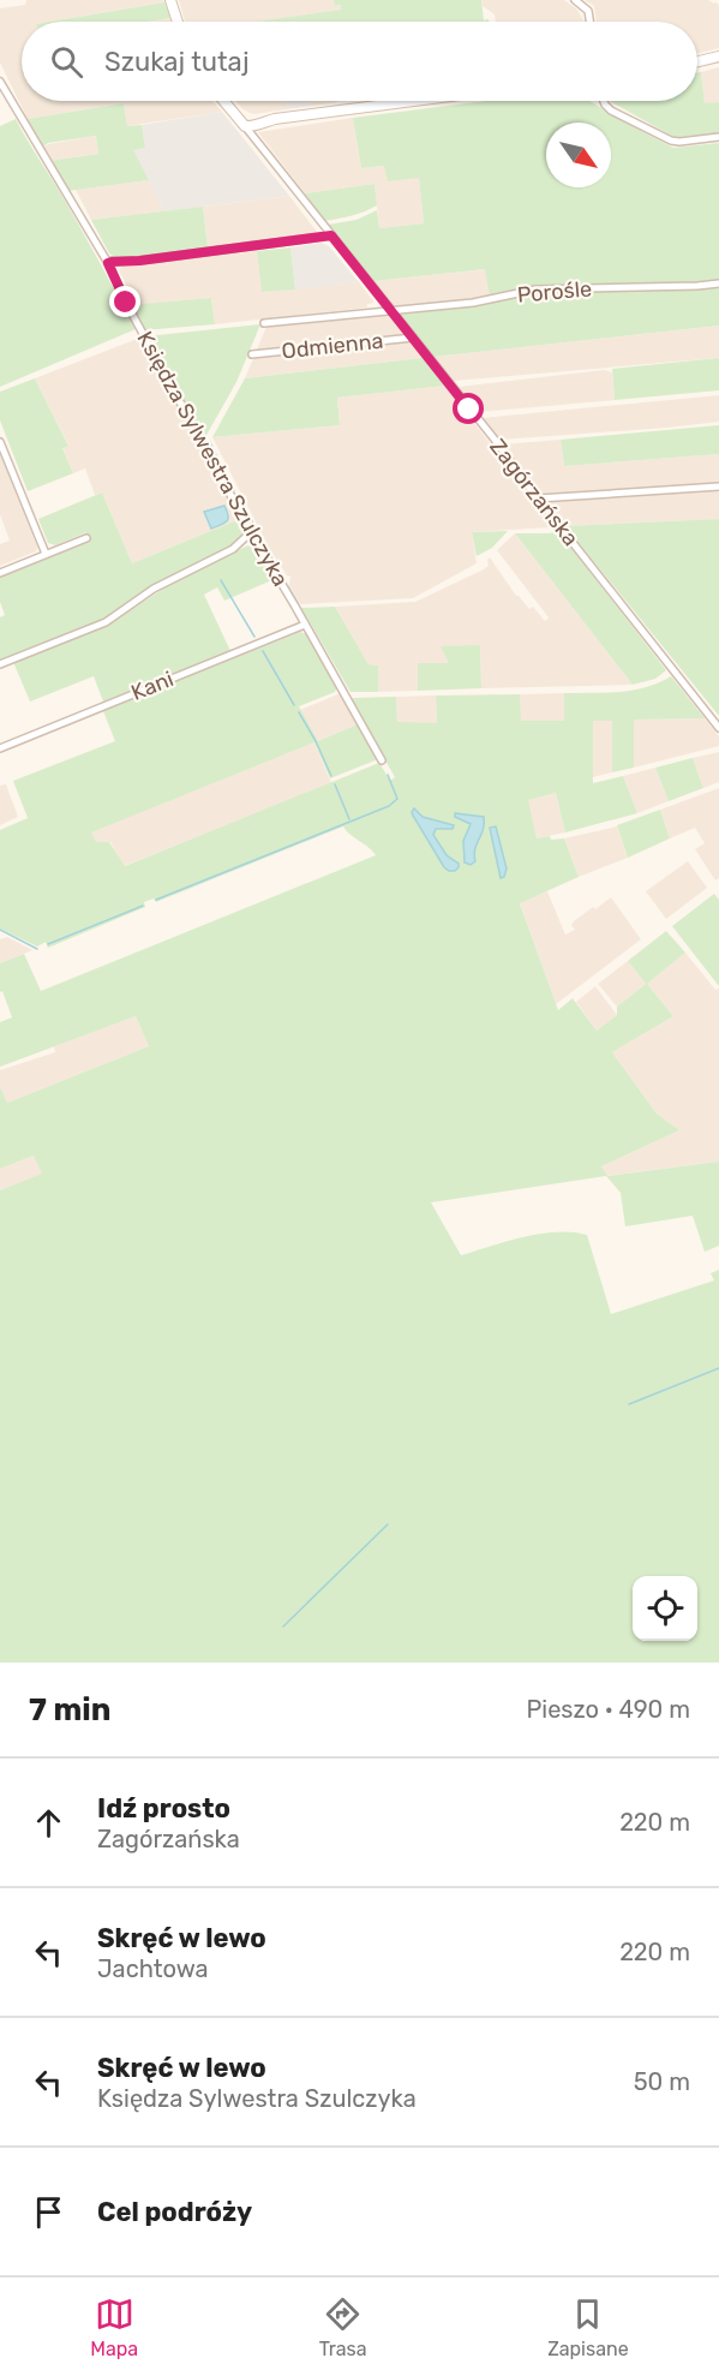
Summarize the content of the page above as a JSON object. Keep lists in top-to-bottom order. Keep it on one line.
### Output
{"streets":{"street":["Porośle","Odmienna","Księdza Sylwestra Szulczyka","Zagórzańska","Kani"]},"crossings":[["Porośle","Zagórzańska"],["Odmienna","Zagórzańska"],["Księdza Sylwestra Szulczyka","Kani"]],"north":"bottom right","page":{"search":"Szukaj tutaj","heading":["7 min","Pieszo · 490 m"],"list":[["Idź prosto","Zagórzańska","220 m"],["Skręć w lewo","Jachtowa","220 m"],["Skręć w lewo","Księdza Sylwestra Szulczyka","50 m"],"Cel podróży"],"nav":["Mapa","Trasa","Zapisane"]}}
